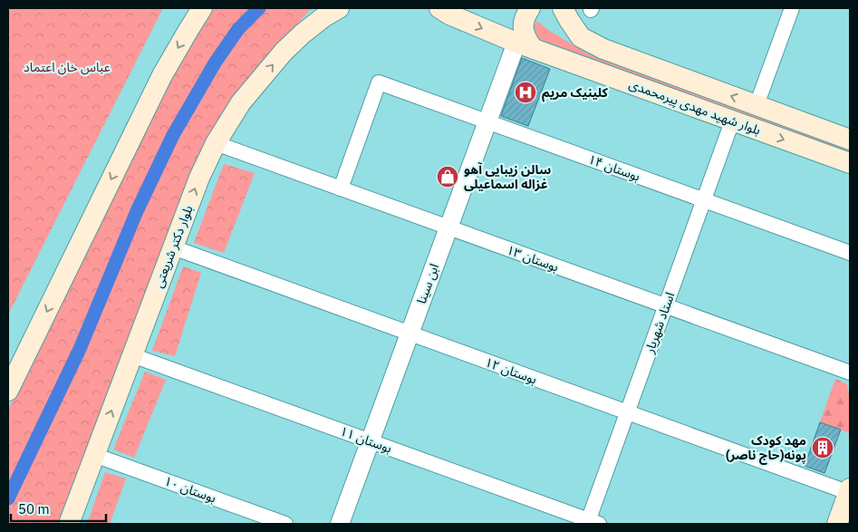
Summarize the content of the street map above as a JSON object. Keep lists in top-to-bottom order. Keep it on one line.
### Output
{"streets":{"main road":["بلوار شهید مهدی پیرمحمدی","بلوار دکتر شریعتی"],"street":["بوستان ۱۴","بوستان ۱۳","ابن سینا","استاد شهریار","بوستان ۱۲","بوستان ۱۱","بوستان ۱۰"]},"crossings":[["بلوار شهید مهدی پیرمحمدی","ابن سینا"],["بلوار شهید مهدی پیرمحمدی","استاد شهریار"],["بوستان ۱۴","بوستان ۱۳"],["بوستان ۱۴","ابن سینا"],["بوستان ۱۴","استاد شهریار"],["بلوار دکتر شریعتی","بوستان ۱۳"],["بلوار دکتر شریعتی","بوستان ۱۲"],["بلوار دکتر شریعتی","بوستان ۱۱"],["بلوار دکتر شریعتی","بوستان ۱۰"],["بوستان ۱۳","ابن سینا"],["بوستان ۱۳","استاد شهریار"],["ابن سینا","بوستان ۱۲"],["ابن سینا","بوستان ۱۱"],["استاد شهریار","بوستان ۱۲"],["استاد شهریار","بوستان ۱۱"]],"parks":["عباس خان اعتماد"],"places":{"hospital":["کلینیک مریم"],"shop":["سالن زیبایی آهو غزاله اسماعیلی"],"building":["مهد کودک پونه(حاج ناصر)"]},"scale_bar":"50 m"}
